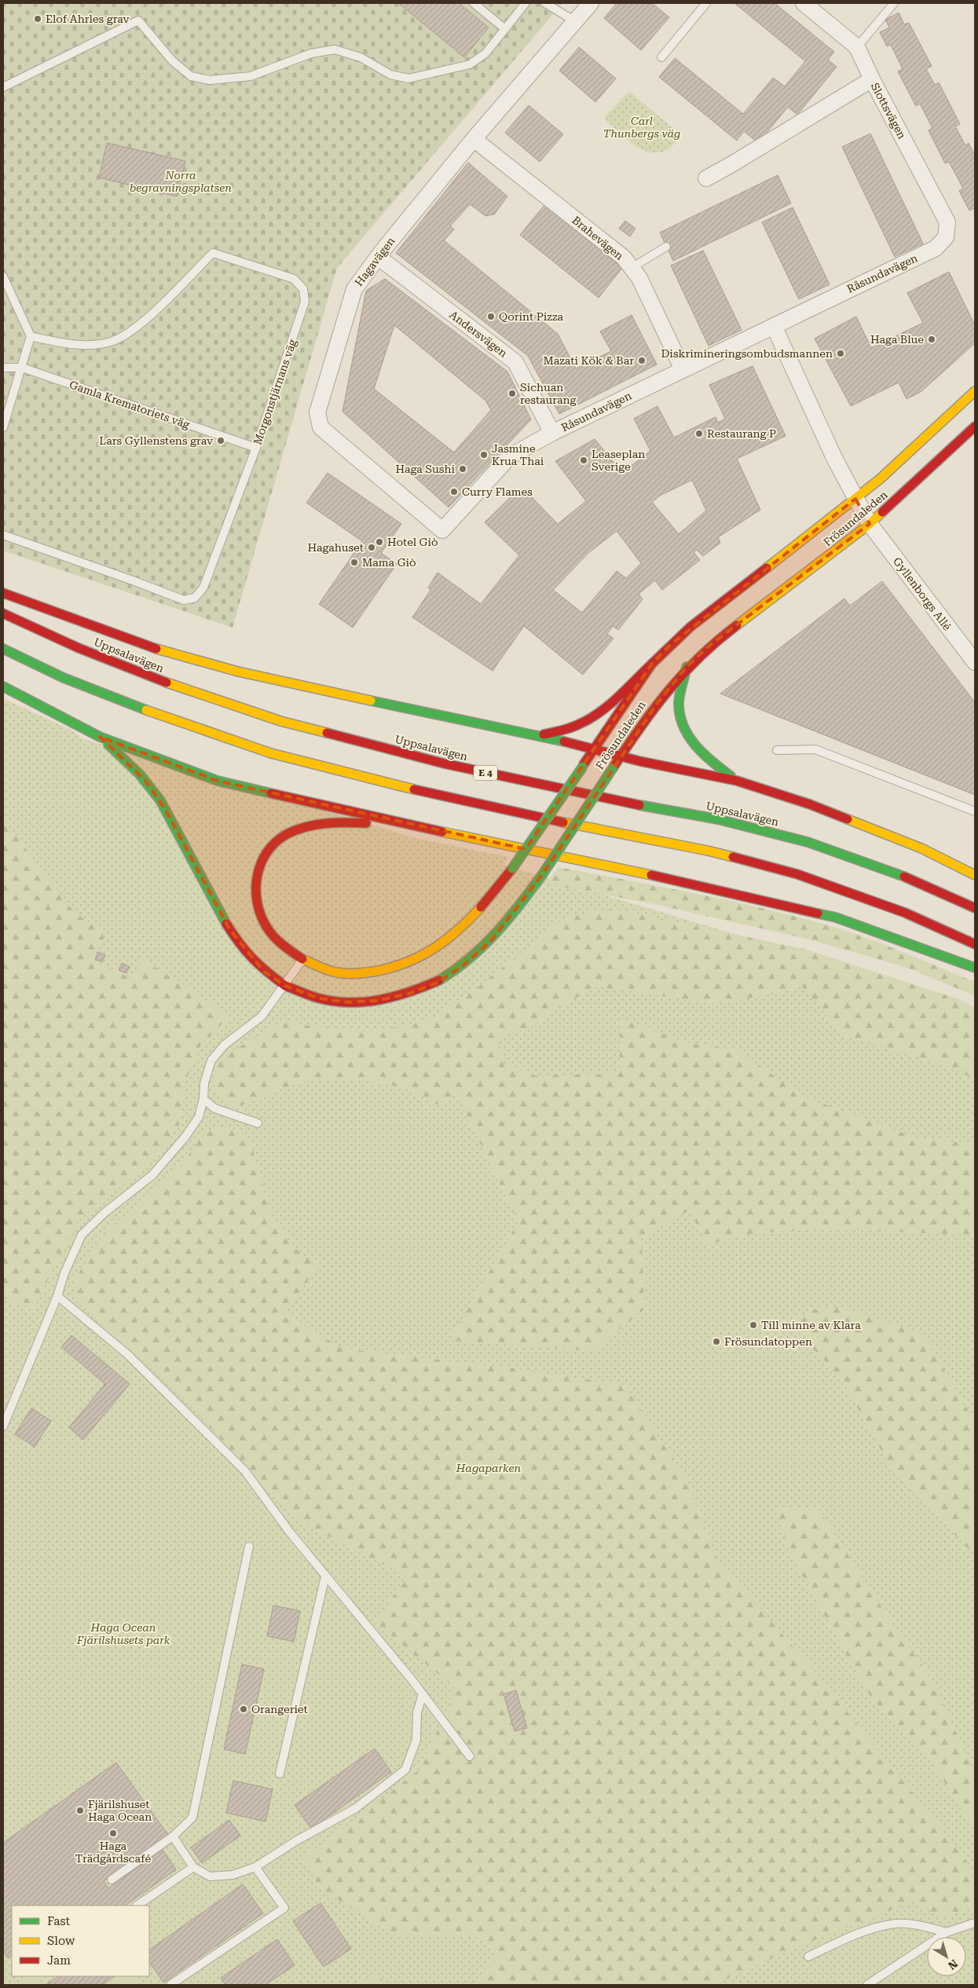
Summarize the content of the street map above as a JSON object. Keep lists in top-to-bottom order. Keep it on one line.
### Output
{"streets":{"main road":["Frösundaleden","Uppsalavägen","E 4"],"street":["Slottsvägen","Brahevägen","Hagavägen","Råsundavägen","Andersvägen","Gyllenborgs Allé"],"lane":["Morgonstjärnans väg","Gamla Krematoriets väg"]},"crossings":[["Slottsvägen","Råsundavägen"],["Brahevägen","Hagavägen"],["Brahevägen","Råsundavägen"],["Hagavägen","Råsundavägen"],["Hagavägen","Andersvägen"],["Råsundavägen","Andersvägen"],["Morgonstjärnans väg","Gamla Krematoriets väg"],["Frösundaleden","Gyllenborgs Allé"]],"parks":["Carl Thunbergs väg","Norra begravningsplatsen","Hagaparken","Haga Ocean Fjärilshusets park"],"places":["Elof Ahrles grav","Qorint Pizza","Haga Blue","Diskrimineringsombudsmannen","Mazati Kök & Bar","Sichuan restaurang","Restaurang P","Lars Gyllenstens grav","Jasmine Krua Thai","Leaseplan Sverige","Haga Sushi","Curry Flames","Hotel Giò","Hagahuset","Mama Giò","Till minne av Klara","Frösundatoppen","Orangeriet","Fjärilshuset Haga Ocean","Haga Trädgårdscafé"],"legend":["Fast","Slow","Jam"],"north":"bottom right"}
